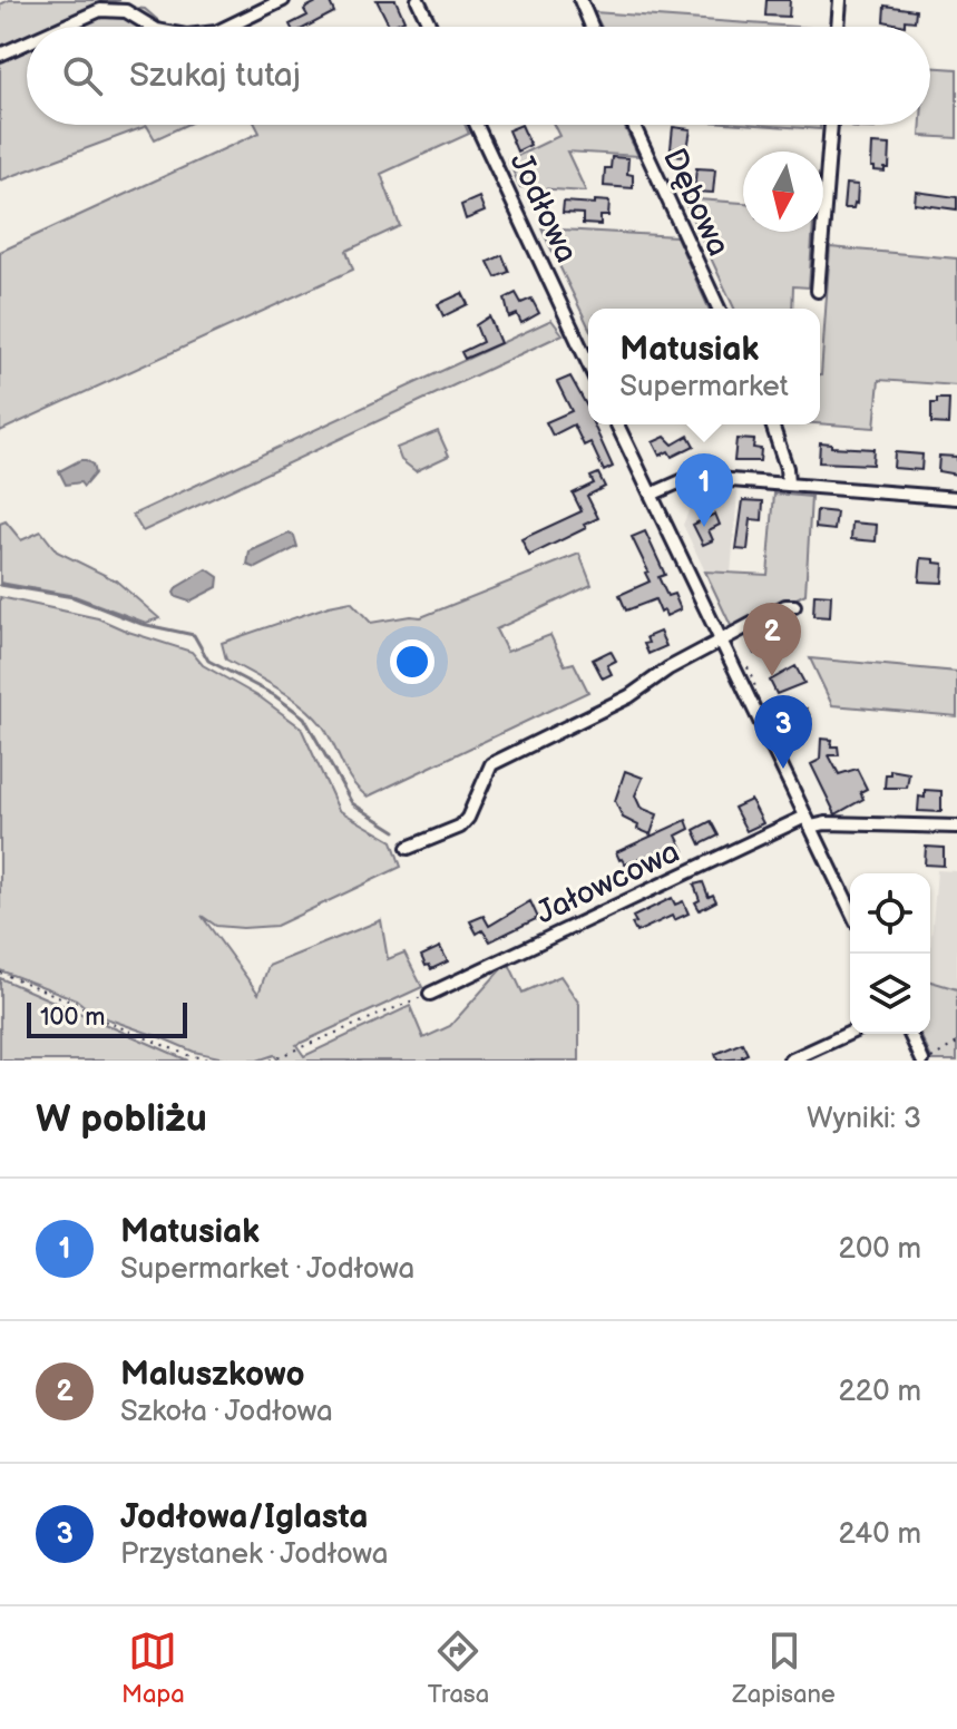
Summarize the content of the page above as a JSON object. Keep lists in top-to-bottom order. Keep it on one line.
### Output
{"streets":{"street":["Dębowa","Jodłowa","Jałowcowa"]},"scale_bar":"100 m","north":"bottom","page":{"search":"Szukaj tutaj","popup":["Matusiak","Supermarket"],"pins":["1","2","3"],"scale":"100 m","heading":["W pobliżu","Wyniki: 3"],"list":[{"mark":"1","name":"Matusiak","note":"Supermarket · Jodłowa","value":"200 m"},{"mark":"2","name":"Maluszkowo","note":"Szkoła · Jodłowa","value":"220 m"},{"mark":"3","name":"Jodłowa/Iglasta","note":"Przystanek · Jodłowa","value":"240 m"}],"nav":["Mapa","Trasa","Zapisane"]}}
